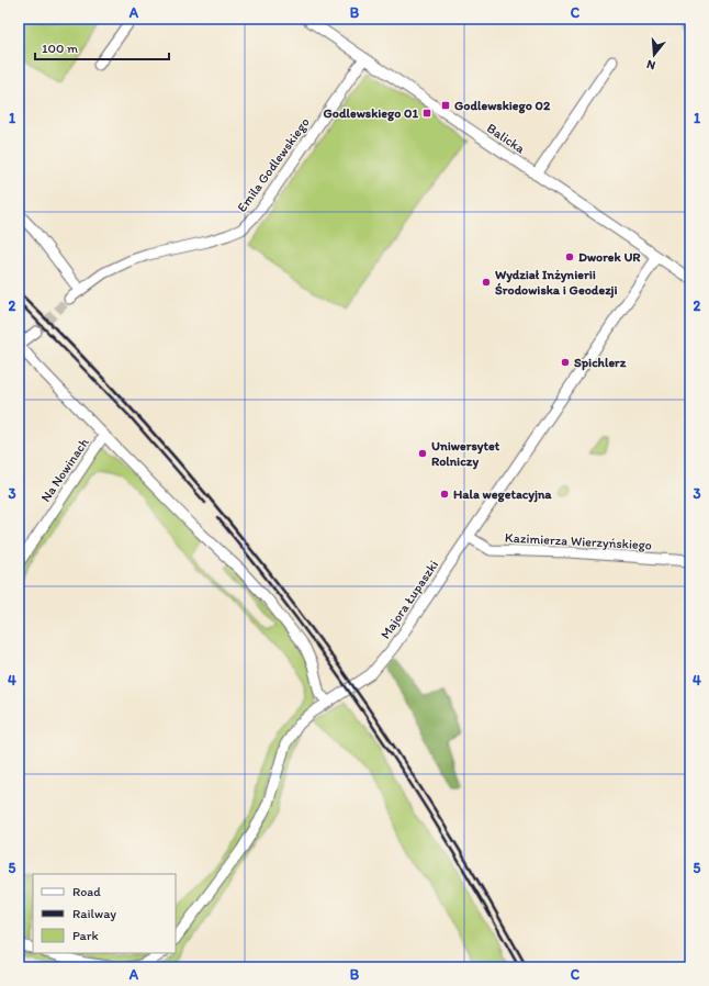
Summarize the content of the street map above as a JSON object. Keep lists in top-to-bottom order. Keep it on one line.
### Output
{"streets":{"street":["Balicka","Emila Godlewskiego","Na Nowinach","Kazimierza Wierzyńskiego","Majora Łupaszki"]},"crossings":[["Balicka","Emila Godlewskiego"],["Balicka","Majora Łupaszki"],["Kazimierza Wierzyńskiego","Majora Łupaszki"]],"places":{"transit":["Godlewskiego 02","Godlewskiego 01"],"other":["Dworek UR","Wydział Inżynierii Środowiska i Geodezji","Spichlerz","Uniwersytet Rolniczy","Hala wegetacyjna"]},"legend":["Road","Railway","Park"],"scale_bar":"100 m","north":"bottom","grid":{"columns":["A","B","C"],"rows":["1","2","3","4","5"]}}
